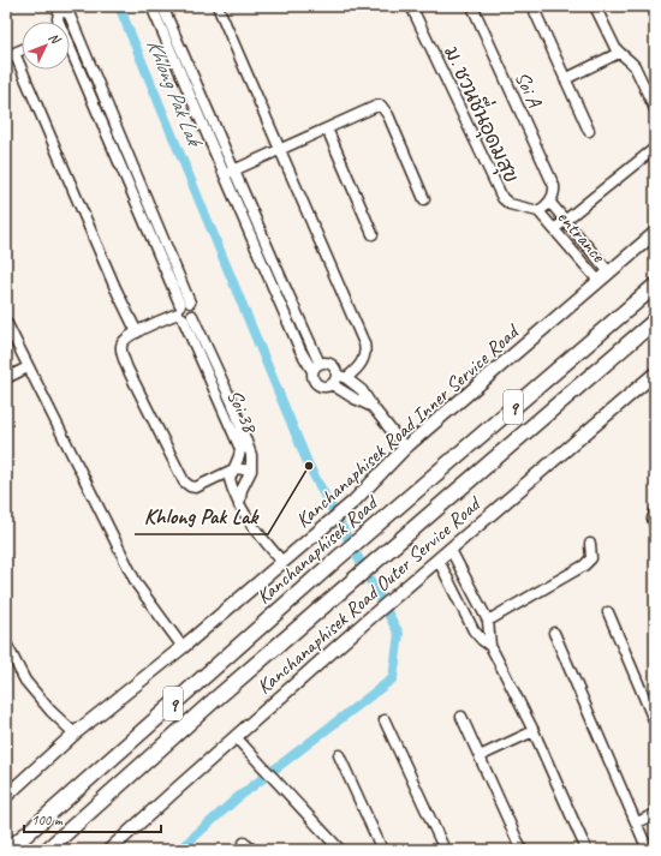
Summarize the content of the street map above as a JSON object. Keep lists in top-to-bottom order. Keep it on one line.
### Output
{"streets":{"highway":["9","Kanchanaphisek Road"],"main road":["Kanchanaphisek Road Inner Service Road","Kanchanaphisek Road Outer Service Road"],"street":["Soi A","ม. ชวนชื่นอุดมสุข","entrance","Soi 38"]},"crossings":[["ม. ชวนชื่นอุดมสุข","entrance"],["entrance","Kanchanaphisek Road Inner Service Road"],["Soi 38","Kanchanaphisek Road Inner Service Road"]],"water":["Khlong Pak Lak"],"places":["Khlong Pak Lak"],"scale_bar":"100 m","north":"top right"}
